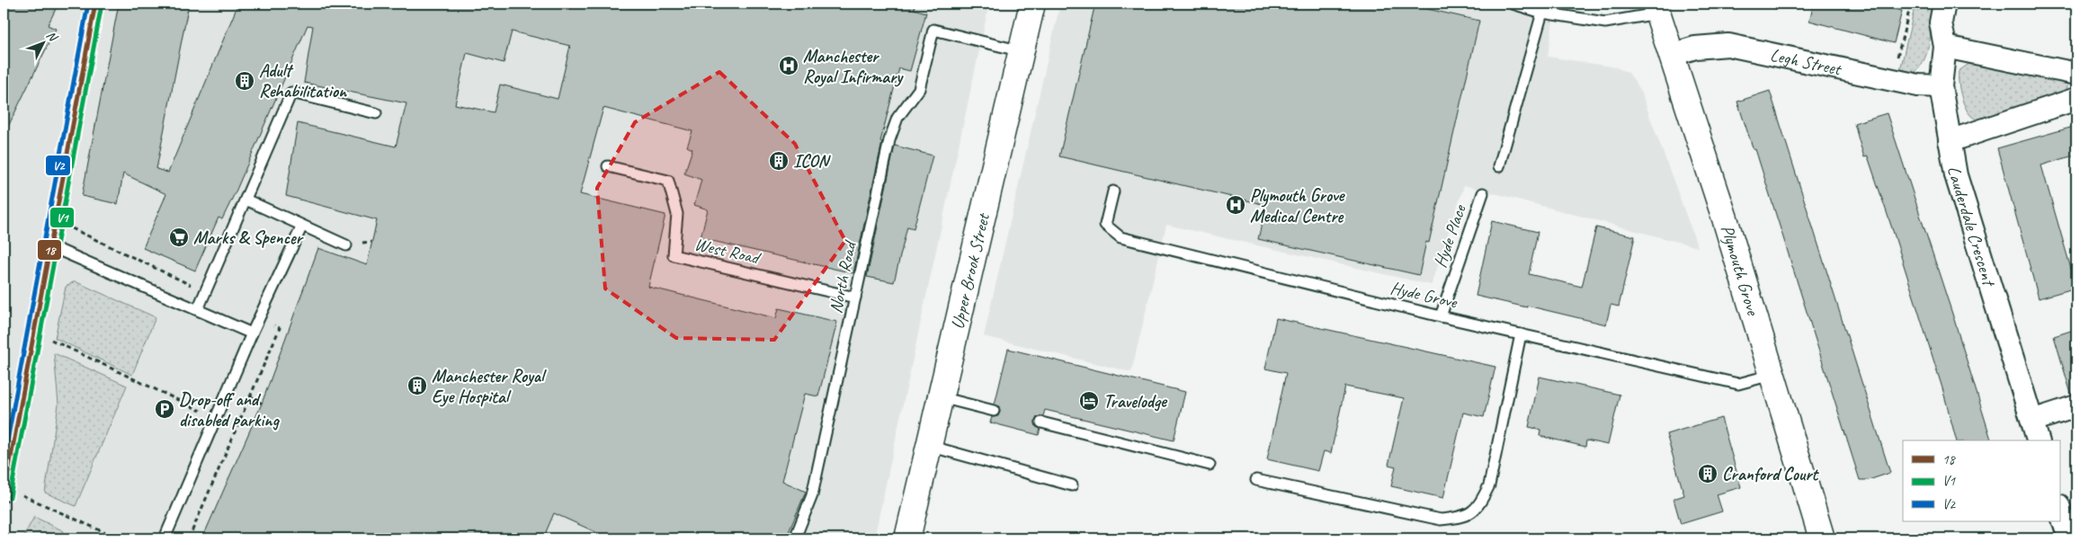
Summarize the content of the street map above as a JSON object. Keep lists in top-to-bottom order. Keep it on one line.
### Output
{"streets":{"main road":["Upper Brook Street","Plymouth Grove"],"street":["Legh Street","Lauderdale Crescent"],"lane":["Hyde Place","West Road","North Road","Hyde Grove"]},"crossings":[["Legh Street","Lauderdale Crescent"],["Legh Street","Plymouth Grove"],["Hyde Place","Hyde Grove"],["West Road","North Road"],["Upper Brook Street","North Road"],["Plymouth Grove","Hyde Grove"]],"places":{"hospital":["Manchester Royal Infirmary","Plymouth Grove Medical Centre"],"building":["Adult Rehabilitation","ICON","Manchester Royal Eye Hospital","Cranford Court"],"supermarket":["Marks & Spencer"],"hotel":["Travelodge"],"parking":["Drop-off and disabled parking"]},"lines":["transit line 18","transit line V2","transit line V1"],"legend":["18","V1","V2"],"north":"top right"}
